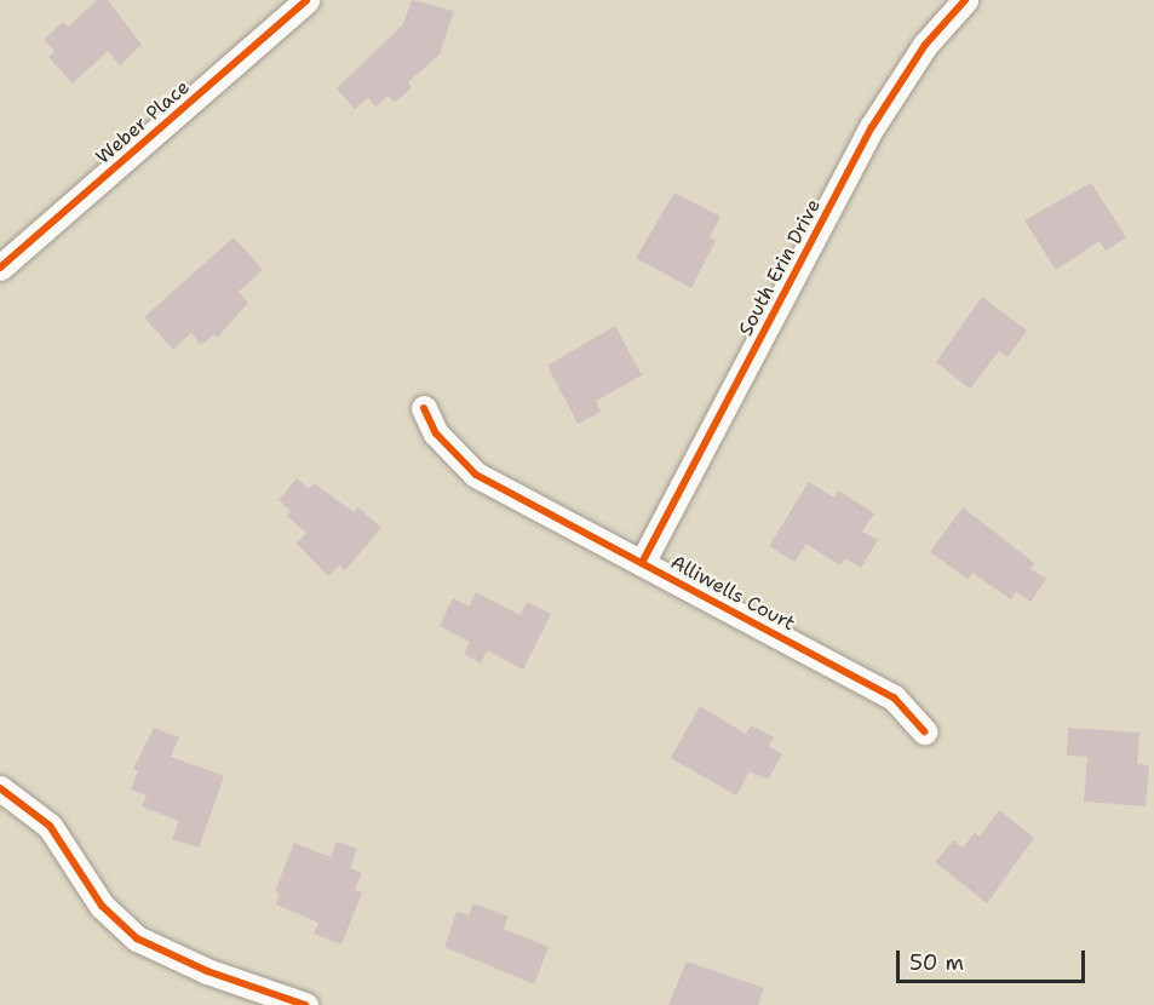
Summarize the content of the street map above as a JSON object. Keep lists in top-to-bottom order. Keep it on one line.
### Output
{"streets":{"street":["Weber Place","South Erin Drive","Alliwells Court"]},"crossings":[["South Erin Drive","Alliwells Court"]],"scale_bar":"50 m"}
